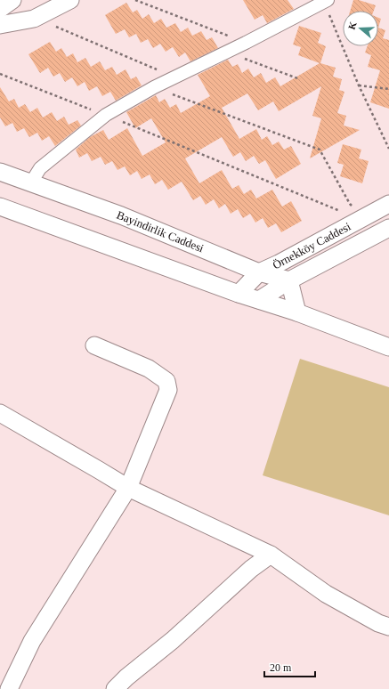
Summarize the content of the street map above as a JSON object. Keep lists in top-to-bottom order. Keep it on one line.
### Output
{"streets":{"street":["Bayindirlik Caddesi","Örnekköy Caddesi"]},"crossings":[["Bayindirlik Caddesi","Örnekköy Caddesi"]],"scale_bar":"20 m","north":"left"}
